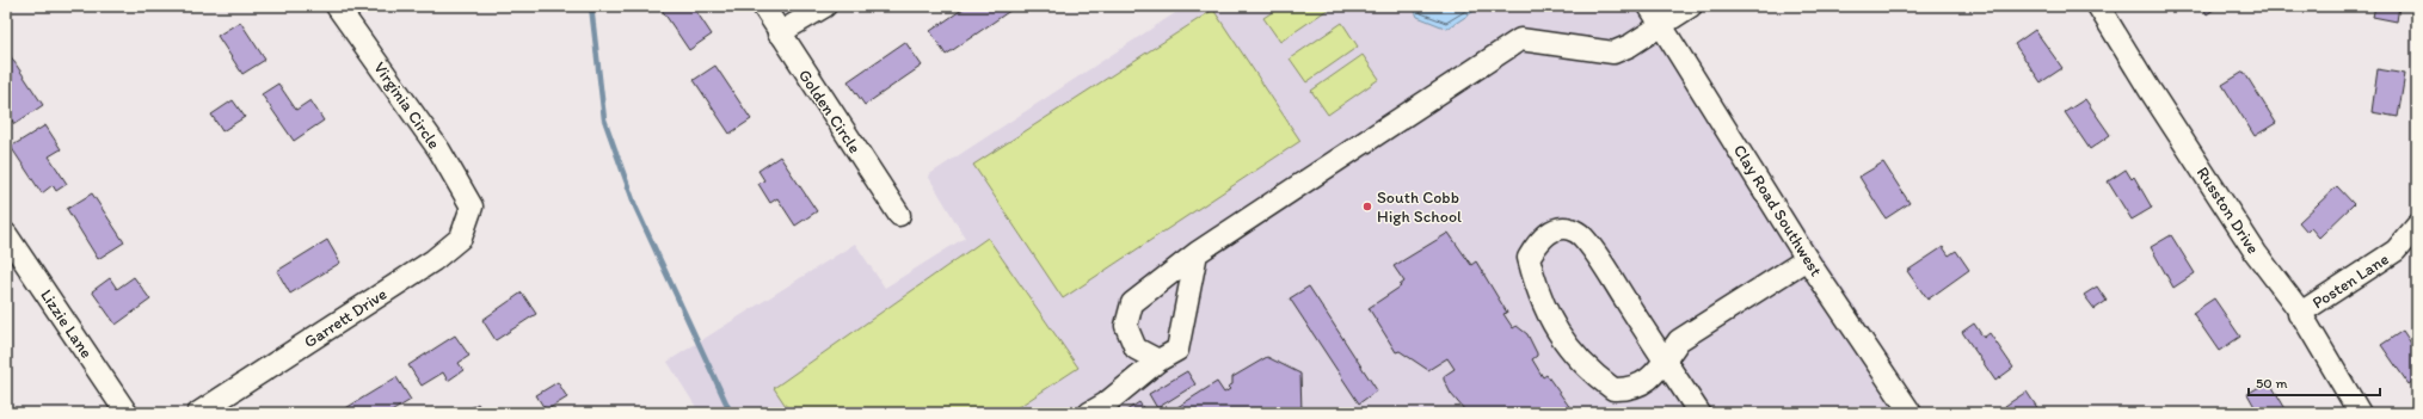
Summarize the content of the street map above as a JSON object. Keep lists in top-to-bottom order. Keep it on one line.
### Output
{"streets":{"street":["Virginia Circle","Golden Circle","Clay Road Southwest","Russton Drive","Posten Lane","Garrett Drive","Lizzie Lane"]},"crossings":[["Virginia Circle","Garrett Drive"],["Russton Drive","Posten Lane"]],"places":["South Cobb High School"],"scale_bar":"50 m"}
